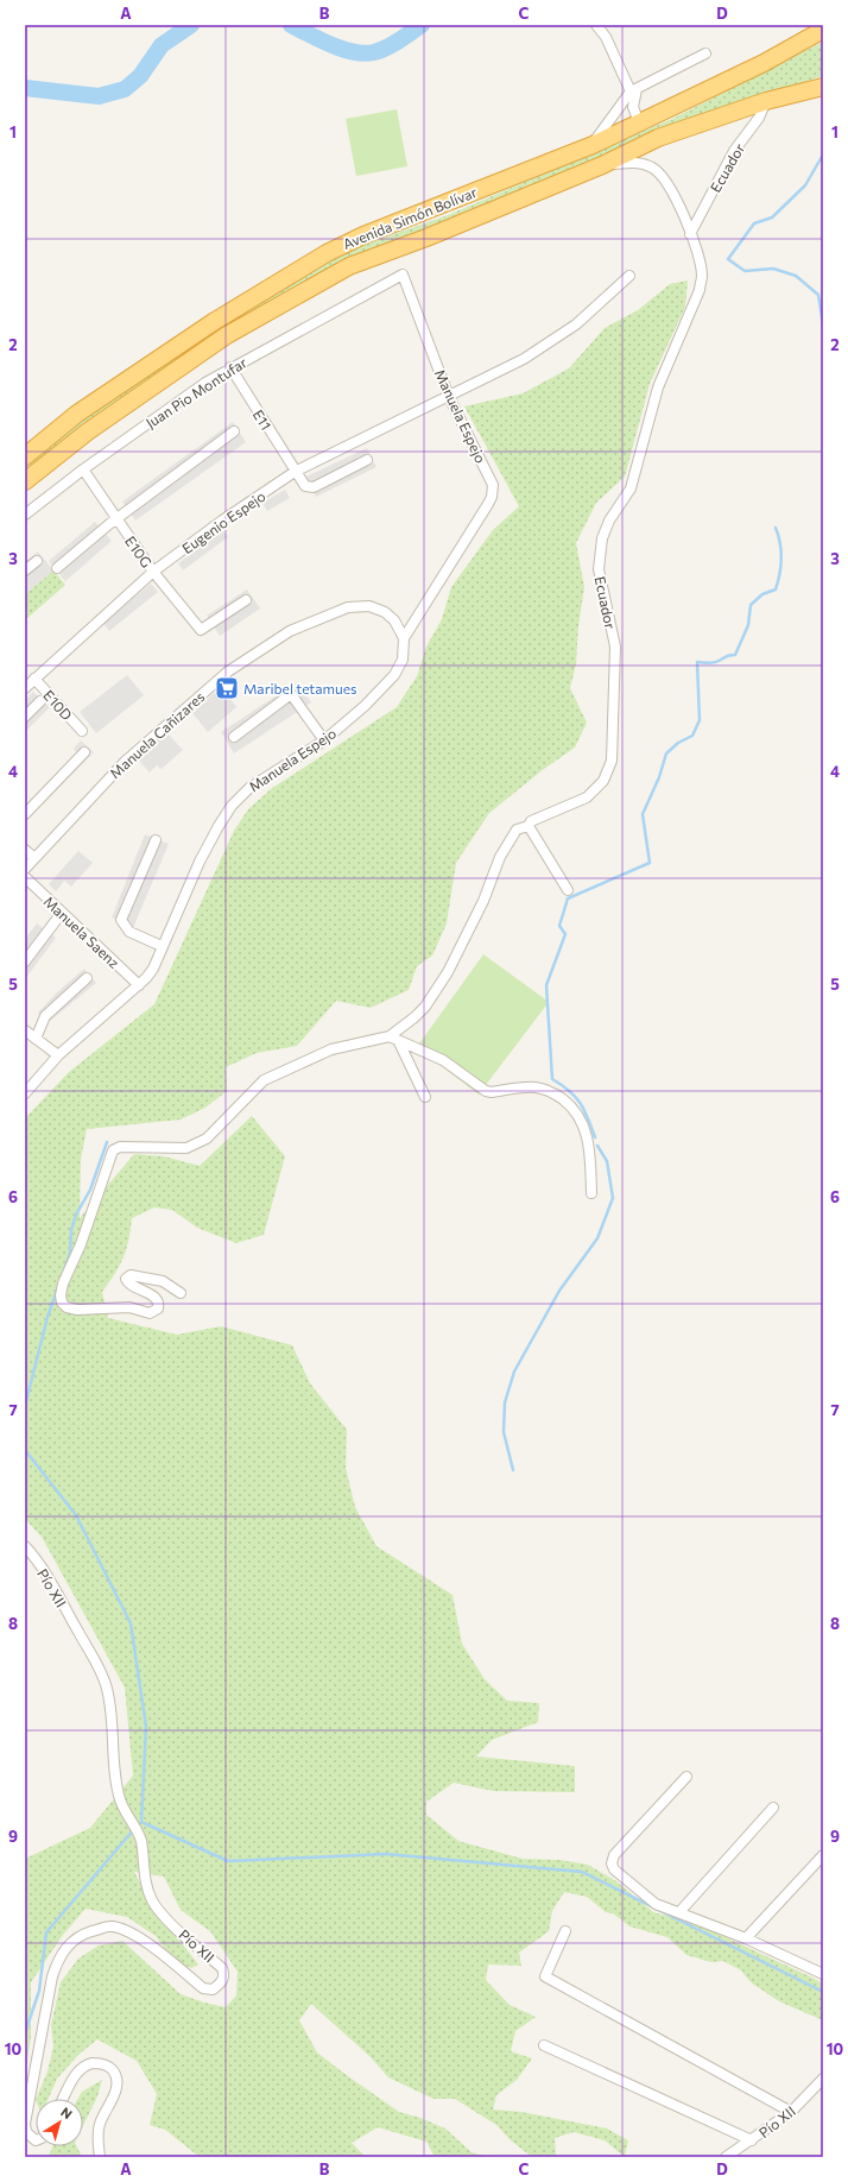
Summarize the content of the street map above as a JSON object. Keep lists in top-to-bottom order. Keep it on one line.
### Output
{"streets":{"highway":["Avenida Simón Bolívar"],"street":["Ecuador","Juan Pio Montufar","Manuela Espejo","E11","Eugenio Espejo","E10G","E10D","Manuela Cañizares","Manuela Saenz","Pío XII"]},"crossings":[["Ecuador","Avenida Simón Bolívar"],["Juan Pio Montufar","Manuela Espejo"],["Juan Pio Montufar","E11"],["Juan Pio Montufar","E10G"],["Manuela Espejo","Eugenio Espejo"],["Manuela Espejo","Manuela Cañizares"],["Manuela Espejo","Manuela Saenz"],["E11","Eugenio Espejo"],["Eugenio Espejo","E10G"],["Eugenio Espejo","E10D"]],"places":{"supermarket":["Maribel tetamues"]},"north":"top right","grid":{"columns":["A","B","C","D"],"rows":["1","2","3","4","5","6","7","8","9","10"]}}
